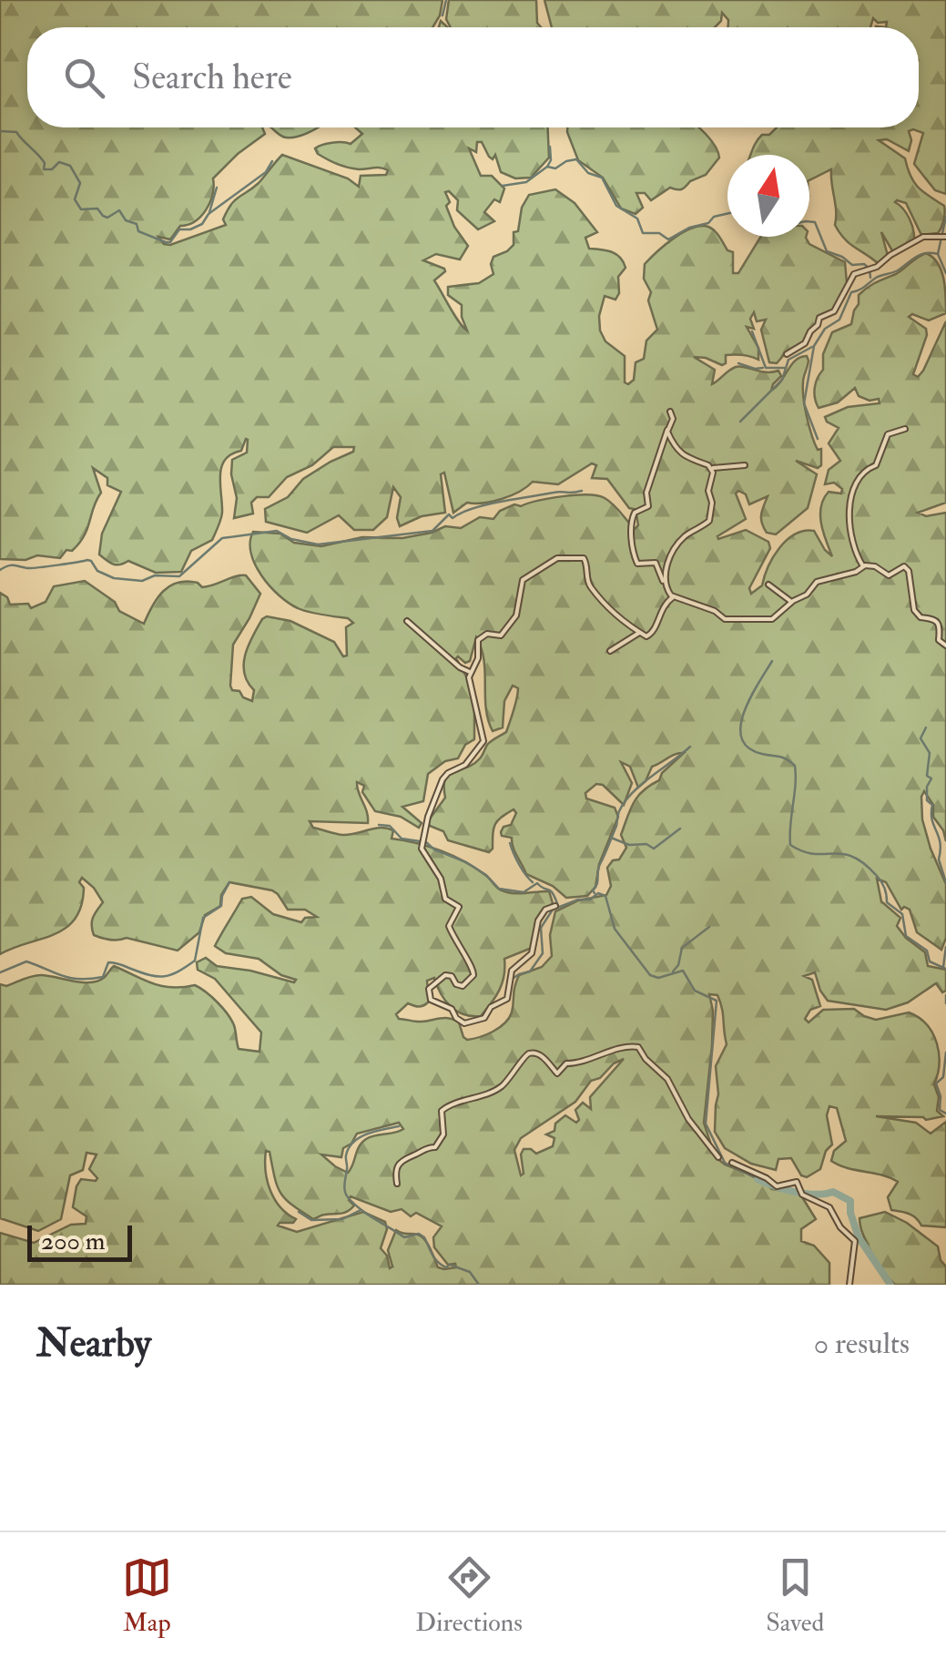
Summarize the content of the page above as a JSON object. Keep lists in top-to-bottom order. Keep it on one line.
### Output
{"scale_bar":"200 m","north":"top","page":{"search":"Search here","scale":"200 m","heading":["Nearby","0 results"],"nav":["Map","Directions","Saved"]}}
